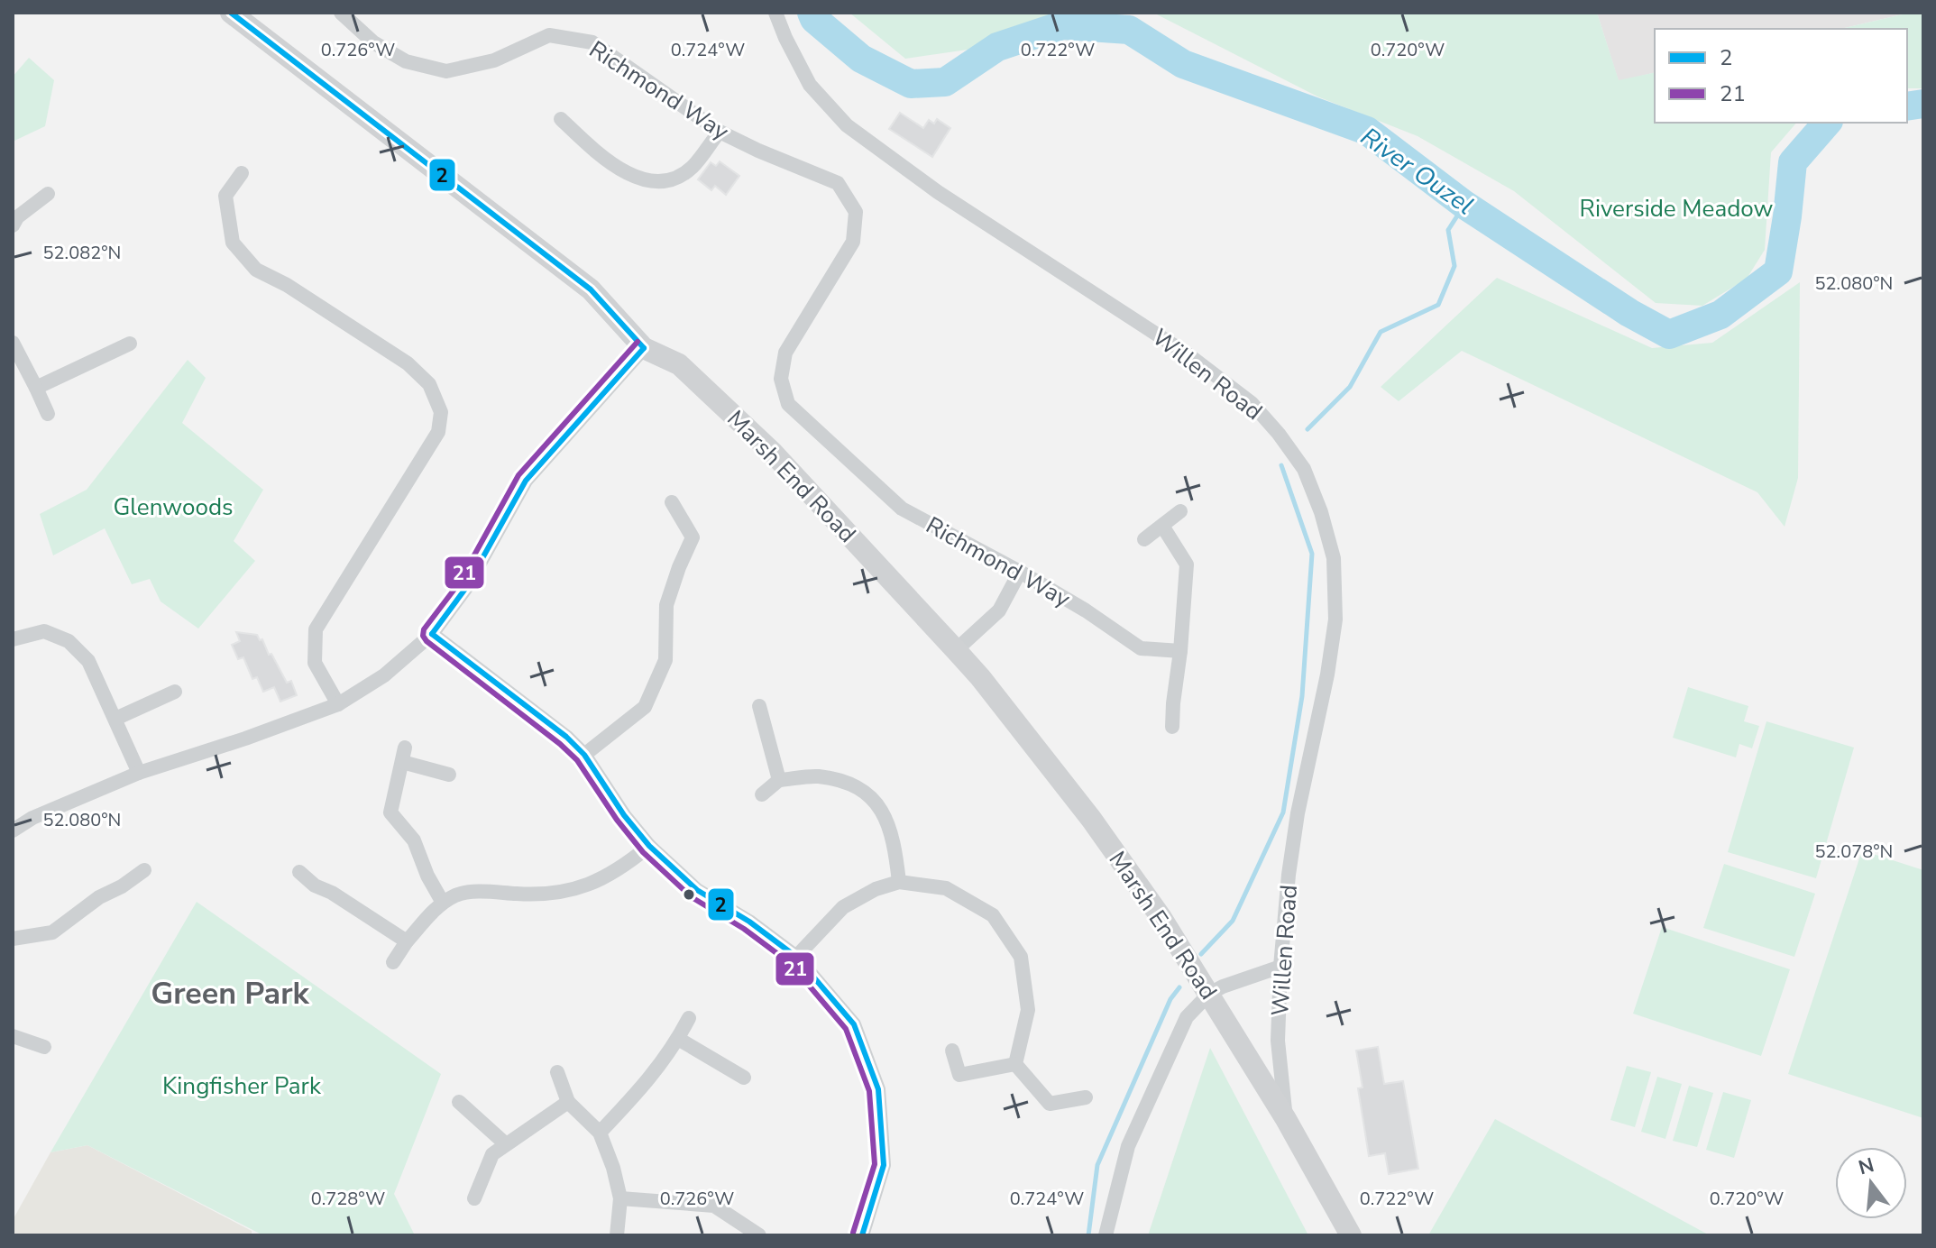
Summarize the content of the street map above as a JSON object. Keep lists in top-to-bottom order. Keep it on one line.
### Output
{"streets":{"street":["Richmond Way","Willen Road","Marsh End Road"]},"crossings":[["Willen Road","Marsh End Road"]],"districts":["Green Park"],"water":["River Ouzel"],"parks":["Riverside Meadow","Glenwoods","Kingfisher Park"],"lines":["transit line 2","transit line 21"],"legend":["2","21"],"north":"top","coordinates":["0.726°W","0.724°W","0.722°W","0.720°W","52.082°N","52.080°N","52.078°N","0.728°W"]}
